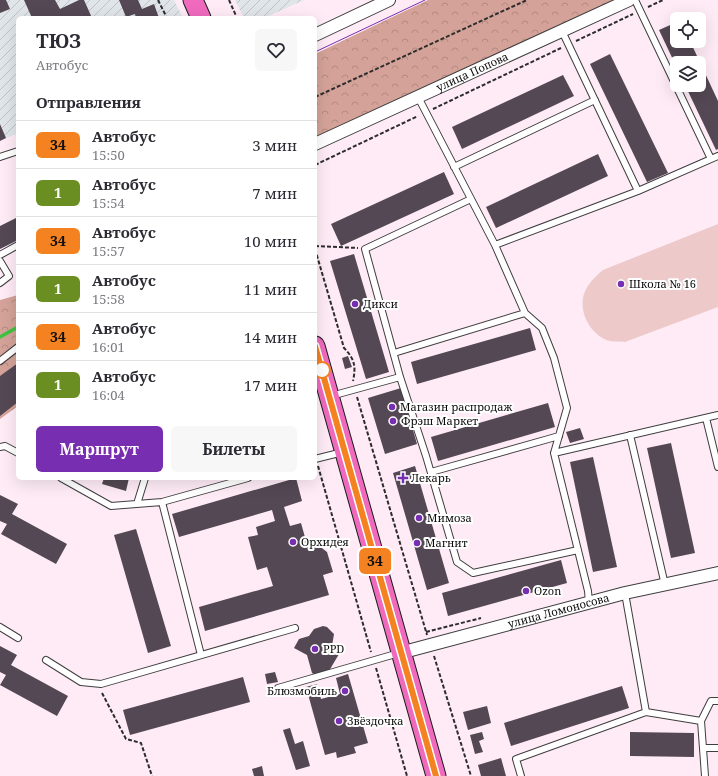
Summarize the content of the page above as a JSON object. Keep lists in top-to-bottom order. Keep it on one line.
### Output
{"streets":{"street":["улица Попова","улица Ломоносова"]},"places":{"other":["Школа № 16","Дикси","Магазин распродаж","Фрэш Маркет","Мимоза","Орхидея","Магнит","Ozon","PPD","Блюзмобиль","Звёздочка"],"health":["Лекарь"]},"lines":["bus line 34"],"page":{"on_map":"34","heading":[["ТЮЗ","Автобус"],"Отправления"],"list":[{"mark":"34","name":"Автобус","note":"15:50","value":"3 мин"},{"mark":"1","name":"Автобус","note":"15:54","value":"7 мин"},{"mark":"34","name":"Автобус","note":"15:57","value":"10 мин"},{"mark":"1","name":"Автобус","note":"15:58","value":"11 мин"},{"mark":"34","name":"Автобус","note":"16:01","value":"14 мин"},{"mark":"1","name":"Автобус","note":"16:04","value":"17 мин"}],"buttons":["Маршрут","Билеты"]}}
